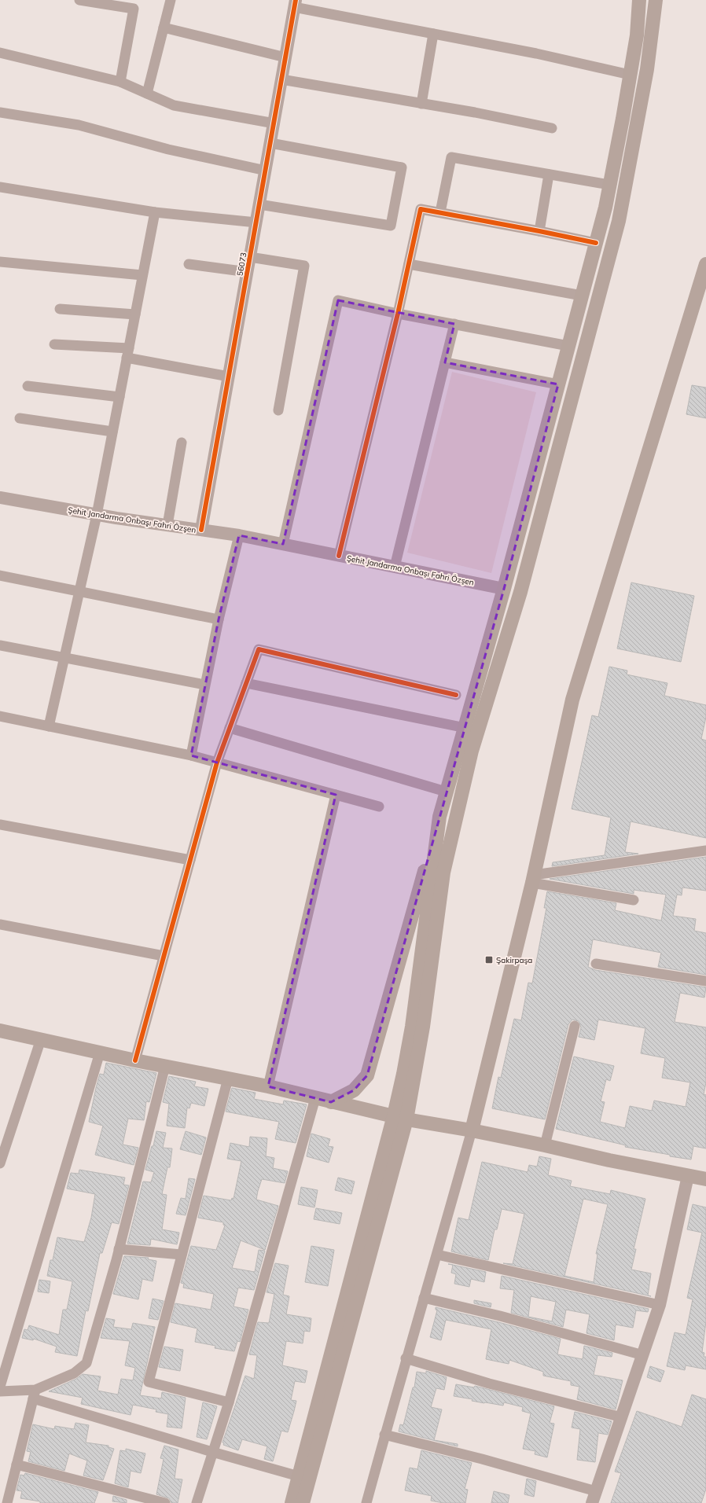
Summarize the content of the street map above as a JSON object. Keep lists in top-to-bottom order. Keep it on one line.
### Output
{"streets":{"street":["56073","Şehit Jandarma Onbaşı Fahri Özşen"]},"crossings":[["56073","Şehit Jandarma Onbaşı Fahri Özşen"]],"places":{"transit":["Şakirpaşa"]}}
